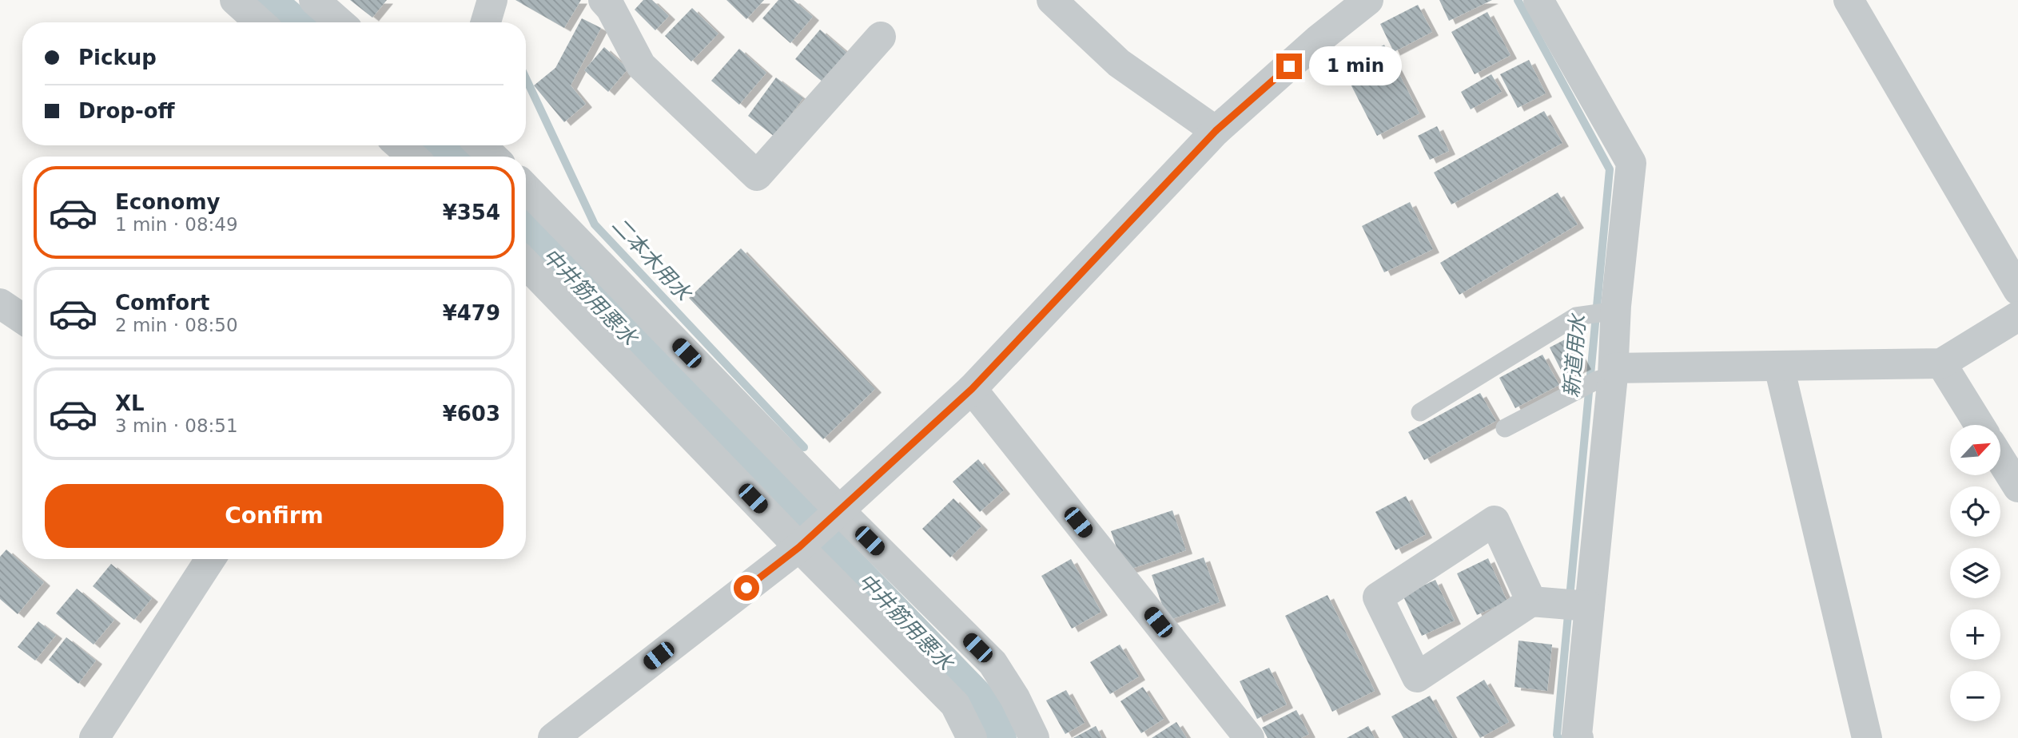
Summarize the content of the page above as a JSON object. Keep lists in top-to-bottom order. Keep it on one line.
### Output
{"water":["二本木用水","中井筋用悪水","新道用水"],"north":"top right","page":{"banner":["Pickup","Drop-off"],"bubble":"1 min","list":[{"name":"Economy","note":"1 min · 08:49","value":"¥354"},{"name":"Comfort","note":"2 min · 08:50","value":"¥479"},{"name":"XL","note":"3 min · 08:51","value":"¥603"}],"map_buttons":["+","−"],"buttons":"Confirm"}}
